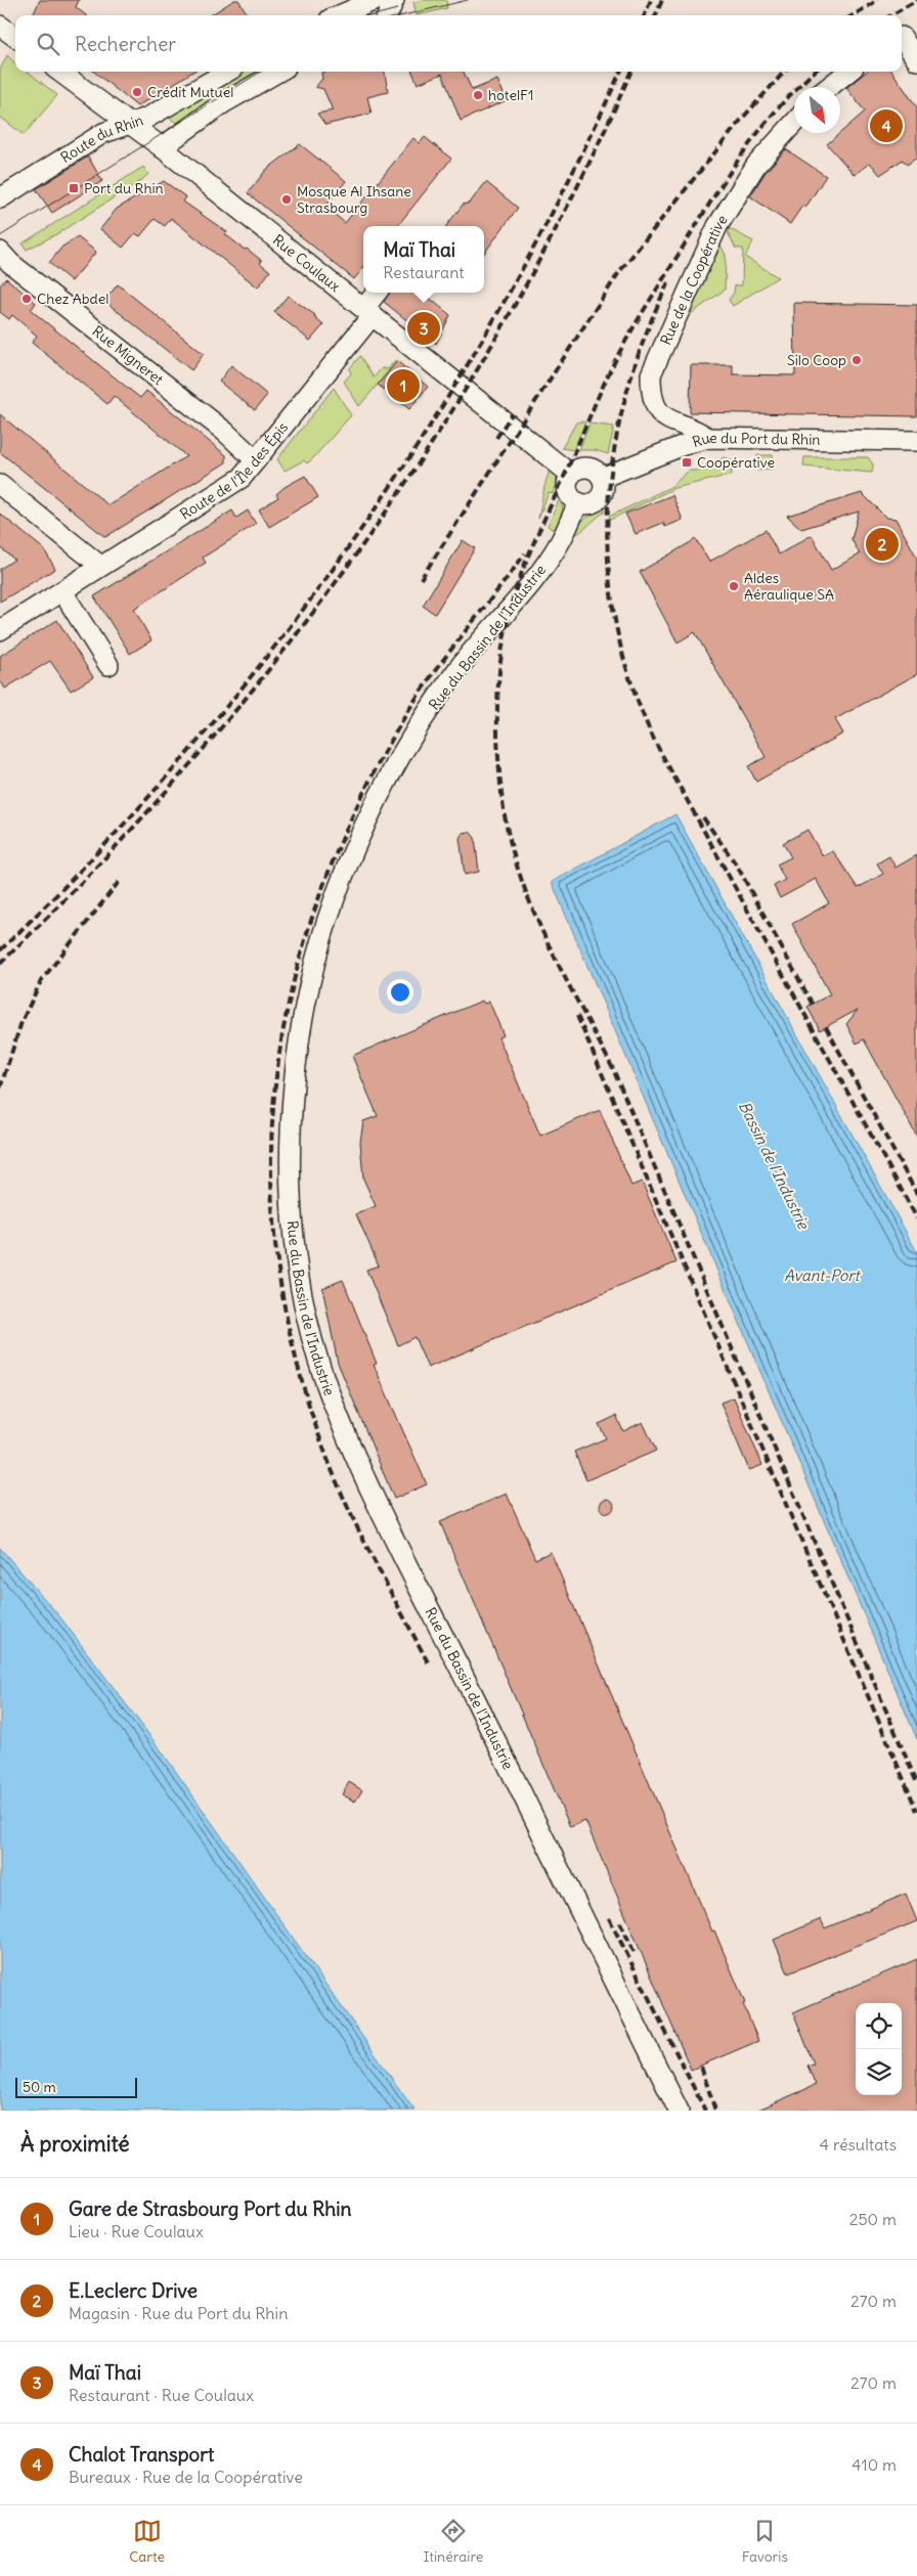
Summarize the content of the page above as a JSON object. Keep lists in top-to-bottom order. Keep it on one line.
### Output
{"streets":{"street":["Route du Rhin","Rue Coulaux","Rue de la Coopérative","Rue Migneret","Rue du Port du Rhin","Route de l'Île des Épis","Rue du Bassin de l'Industrie"]},"crossings":[["Route du Rhin","Rue Coulaux"],["Rue Coulaux","Rue du Port du Rhin"],["Rue Coulaux","Route de l'Île des Épis"],["Rue Coulaux","Rue du Bassin de l'Industrie"],["Rue de la Coopérative","Rue du Port du Rhin"],["Rue Migneret","Route de l'Île des Épis"],["Rue du Port du Rhin","Rue du Bassin de l'Industrie"]],"water":["Bassin de l'Industrie","Avant-Port"],"places":{"other":["Crédit Mutuel","hotelF1","Mosque Al Ihsane Strasbourg","Chez Abdel","Silo Coop","Aldes Aéraulique SA"],"transit":["Port du Rhin","Coopérative"]},"scale_bar":"50 m","north":"bottom right","page":{"search":"Rechercher","pins":["4","3","1","2"],"popup":["Maï Thai","Restaurant"],"scale":"50 m","heading":["À proximité","4 résultats"],"list":[{"mark":"1","name":"Gare de Strasbourg Port du Rhin","note":"Lieu · Rue Coulaux","value":"250 m"},{"mark":"2","name":"E.Leclerc Drive","note":"Magasin · Rue du Port du Rhin","value":"270 m"},{"mark":"3","name":"Maï Thai","note":"Restaurant · Rue Coulaux","value":"270 m"},{"mark":"4","name":"Chalot Transport","note":"Bureaux · Rue de la Coopérative","value":"410 m"}],"nav":["Carte","Itinéraire","Favoris"]}}
